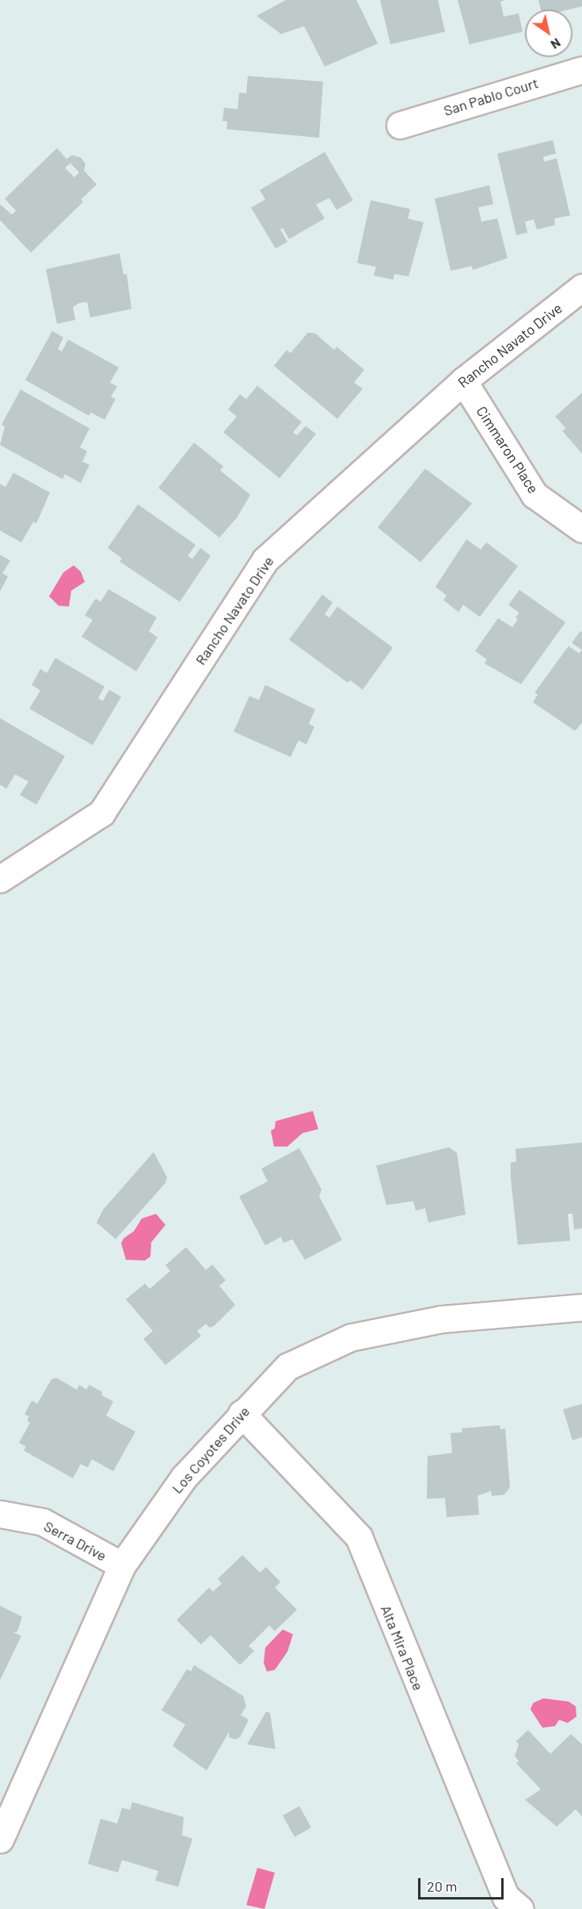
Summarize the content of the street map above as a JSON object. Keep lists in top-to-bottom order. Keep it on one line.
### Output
{"streets":{"street":["San Pablo Court","Rancho Navato Drive","Cimmaron Place","Los Coyotes Drive","Serra Drive","Alta Mira Place"]},"crossings":[["Rancho Navato Drive","Cimmaron Place"],["Los Coyotes Drive","Serra Drive"],["Los Coyotes Drive","Alta Mira Place"]],"scale_bar":"20 m","north":"bottom right"}
